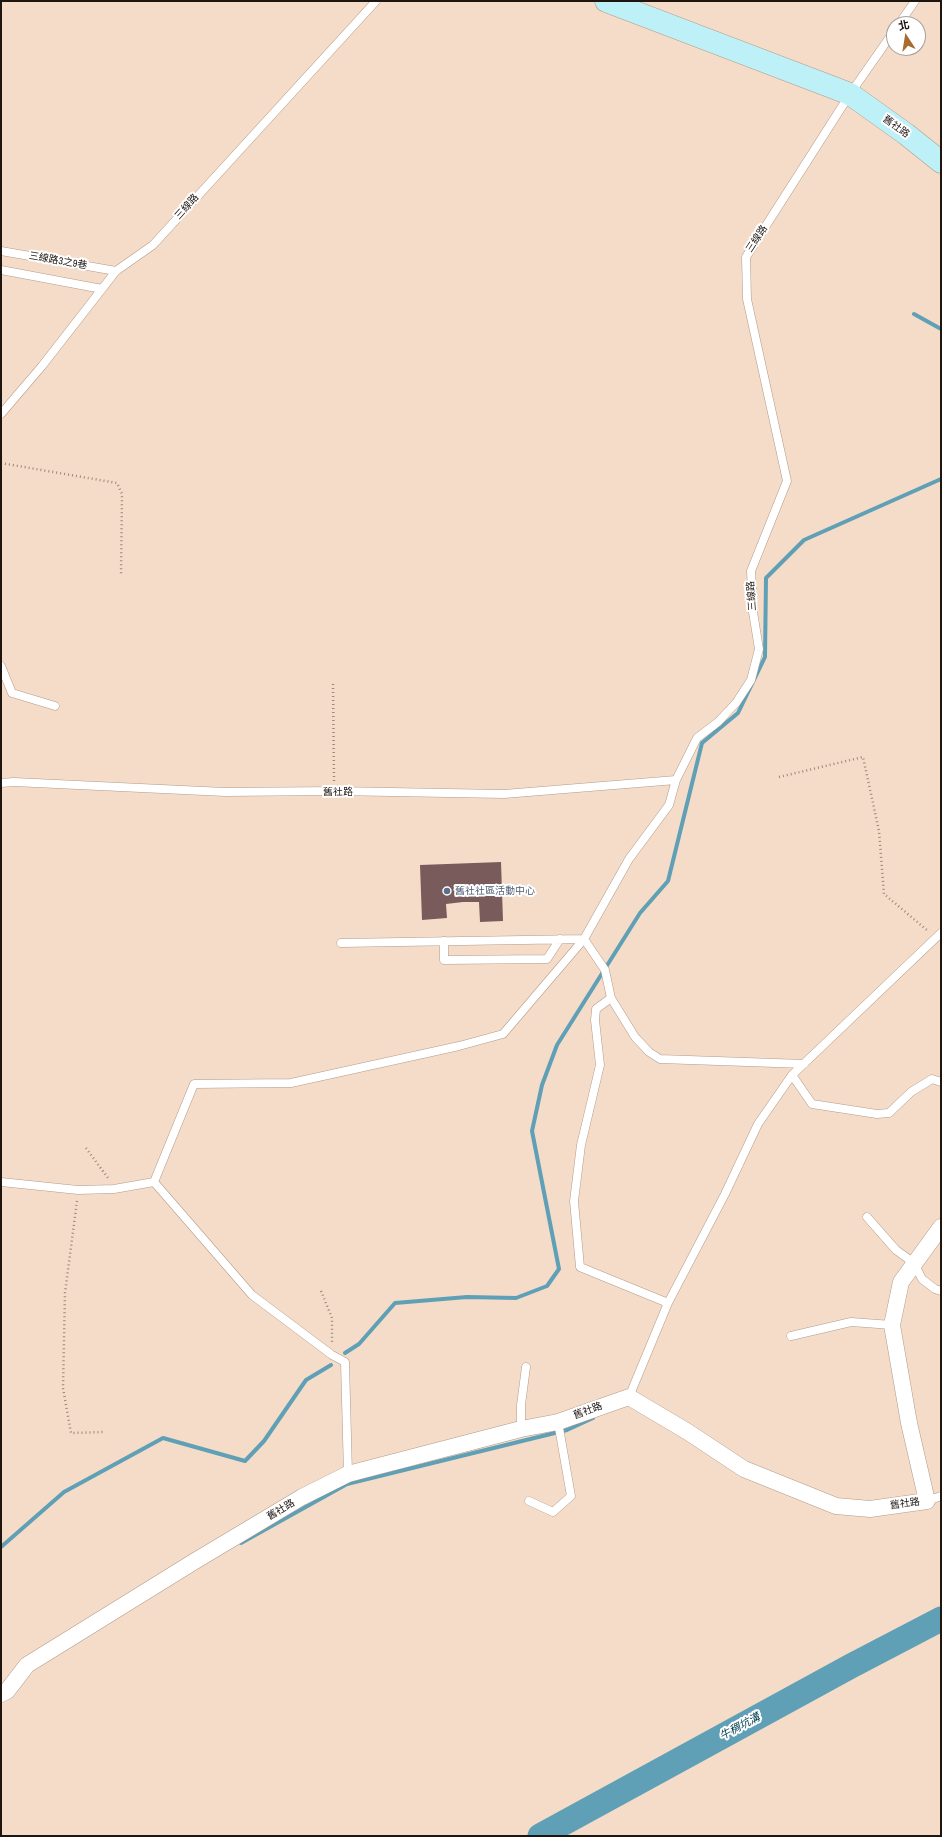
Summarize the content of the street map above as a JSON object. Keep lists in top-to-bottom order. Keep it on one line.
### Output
{"streets":{"street":["舊社路"],"lane":["三線路","三線路3之9巷"]},"crossings":[["舊社路","三線路"],["三線路","三線路3之9巷"]],"water":["牛稠坑溝"],"places":["舊社社區活動中心"],"north":"top"}
